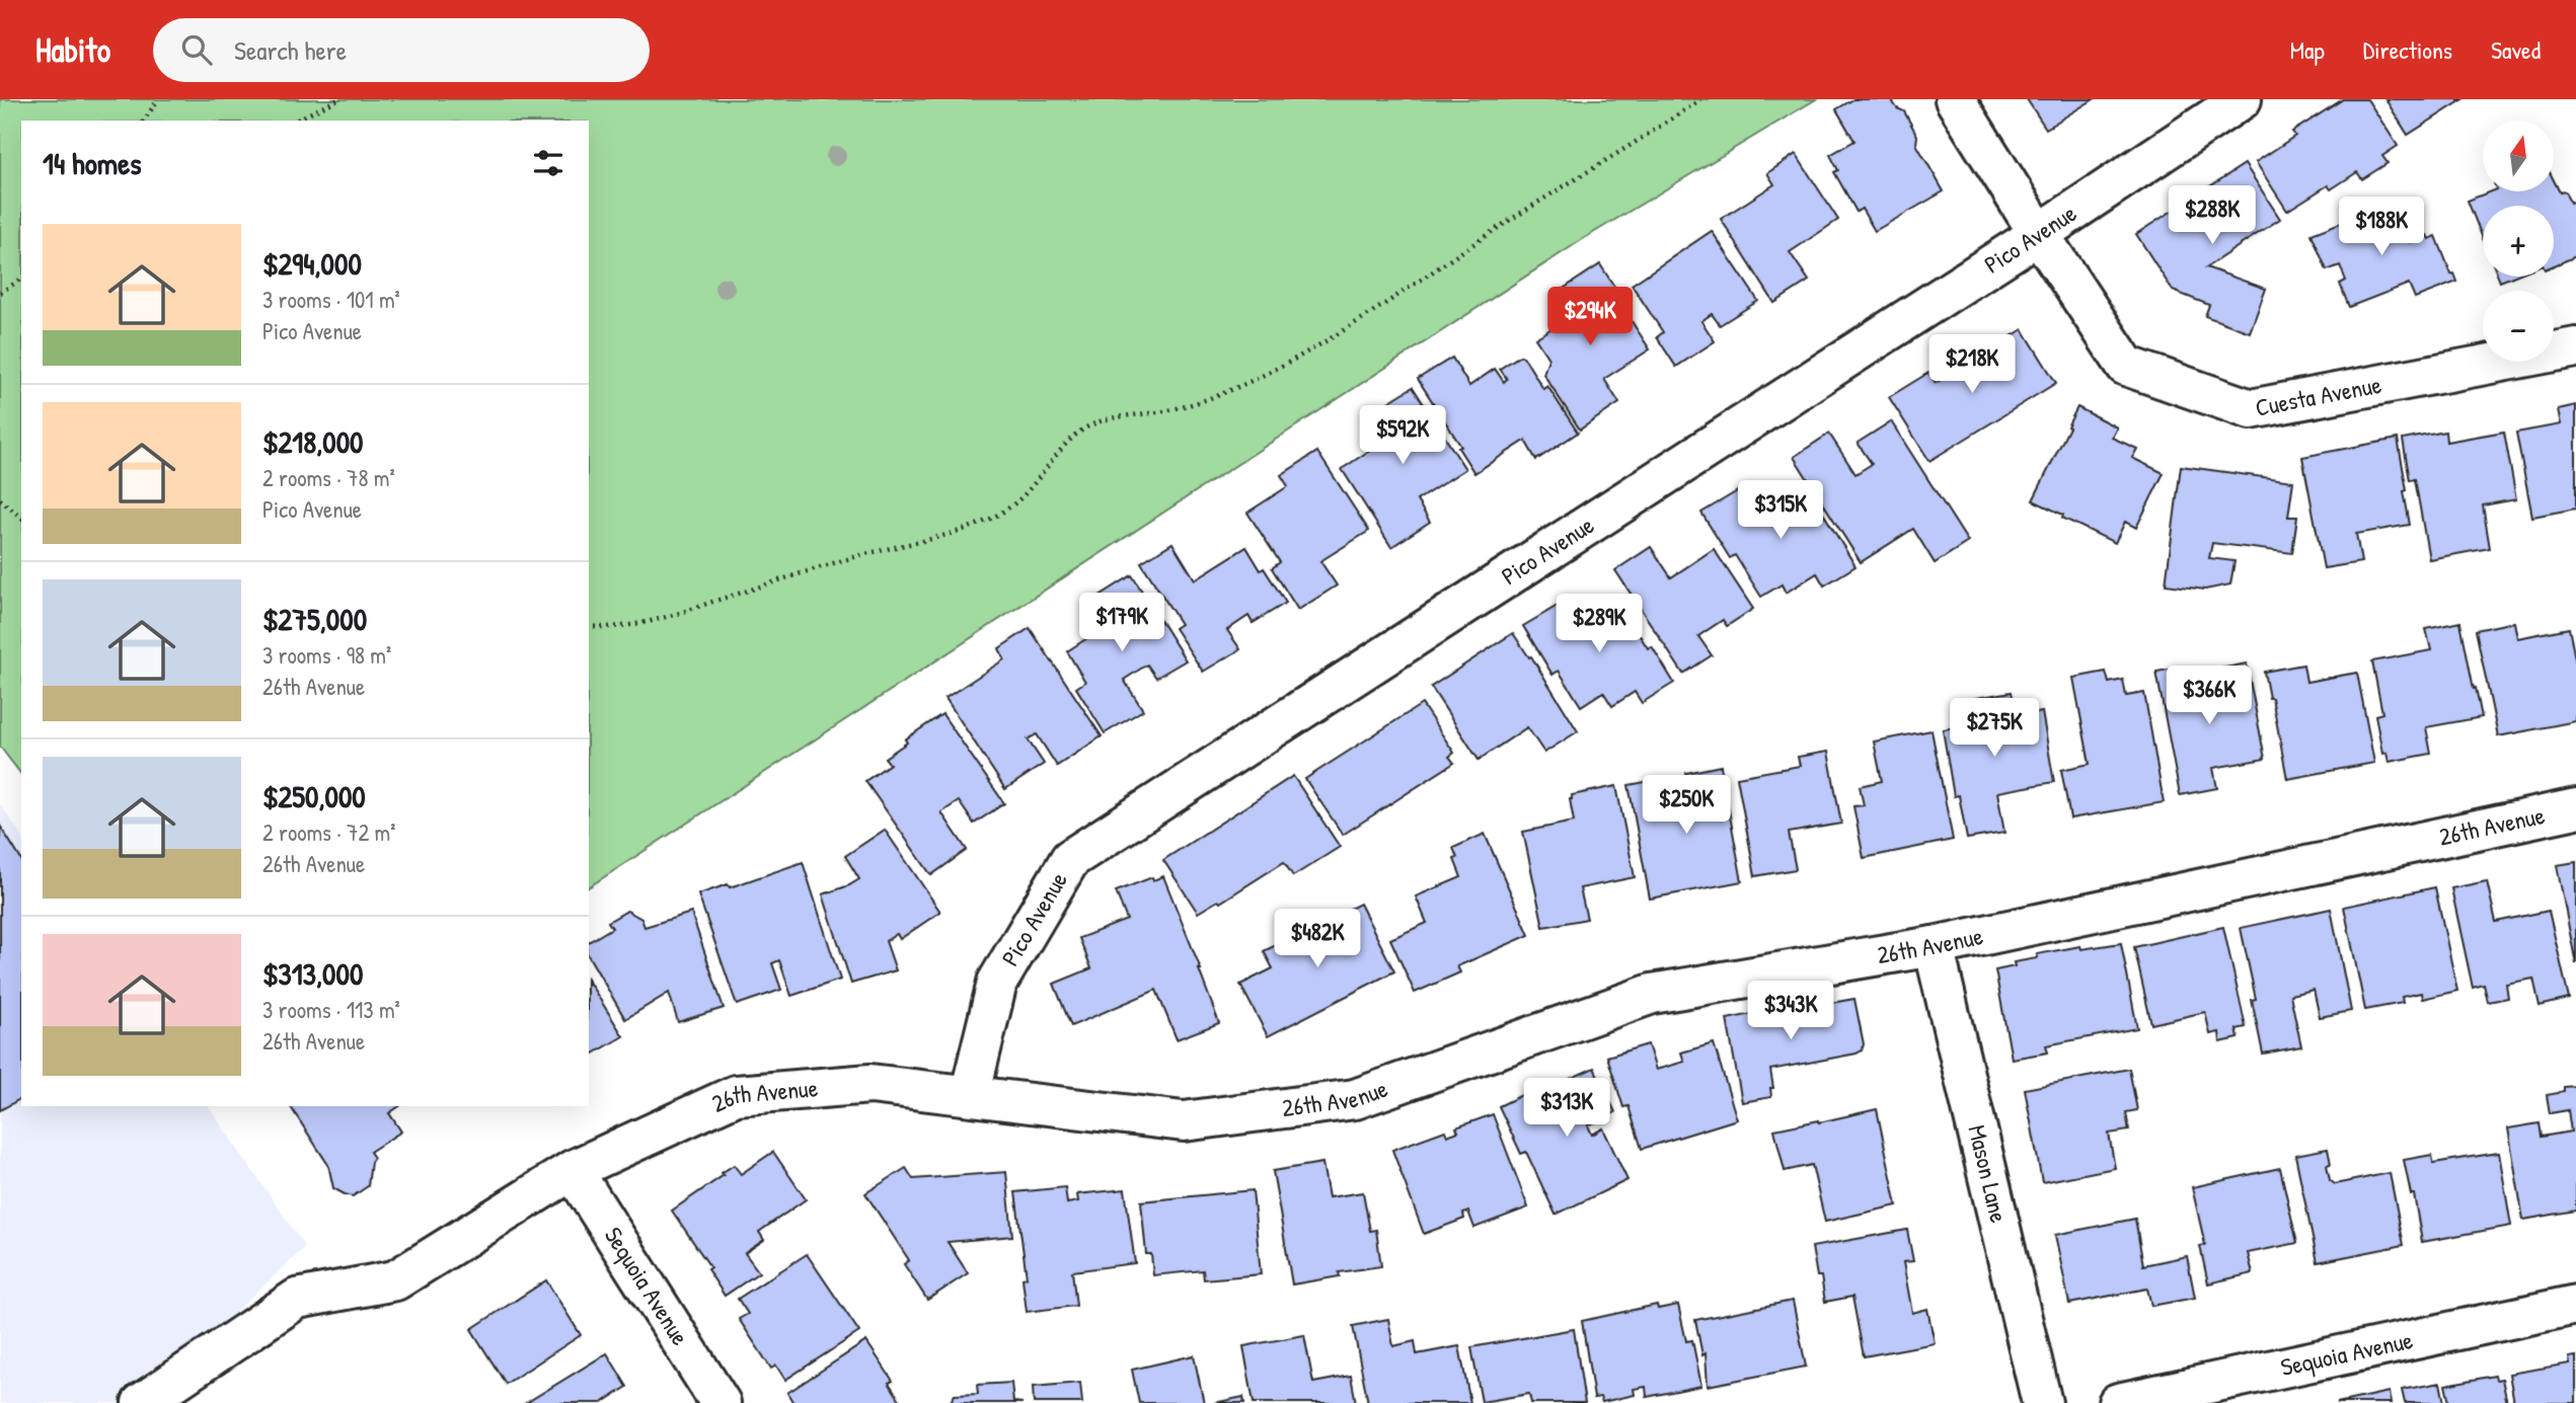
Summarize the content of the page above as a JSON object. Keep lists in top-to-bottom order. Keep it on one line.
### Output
{"streets":{"street":["Pico Avenue","Cuesta Avenue","26th Avenue","Mason Lane","Sequoia Avenue"]},"crossings":[["Pico Avenue","Cuesta Avenue"],["Pico Avenue","26th Avenue"],["26th Avenue","Mason Lane"],["26th Avenue","Sequoia Avenue"]],"north":"top","page":{"header":"Habito","search":"Search here","nav":["Map","Directions","Saved"],"map_buttons":["+","−"],"heading":"14 homes","price":["$288K","$188K","$294K","$218K","$592K","$315K","$179K","$289K","$366K","$275K","$250K","$482K","$343K","$313K"],"list":[{"name":"$294,000","note":"3 rooms · 101 m² · Pico Avenue"},{"name":"$218,000","note":"2 rooms · 78 m² · Pico Avenue"},{"name":"$275,000","note":"3 rooms · 98 m² · 26th Avenue"},{"name":"$250,000","note":"2 rooms · 72 m² · 26th Avenue"},{"name":"$313,000","note":"3 rooms · 113 m² · 26th Avenue"}]}}
